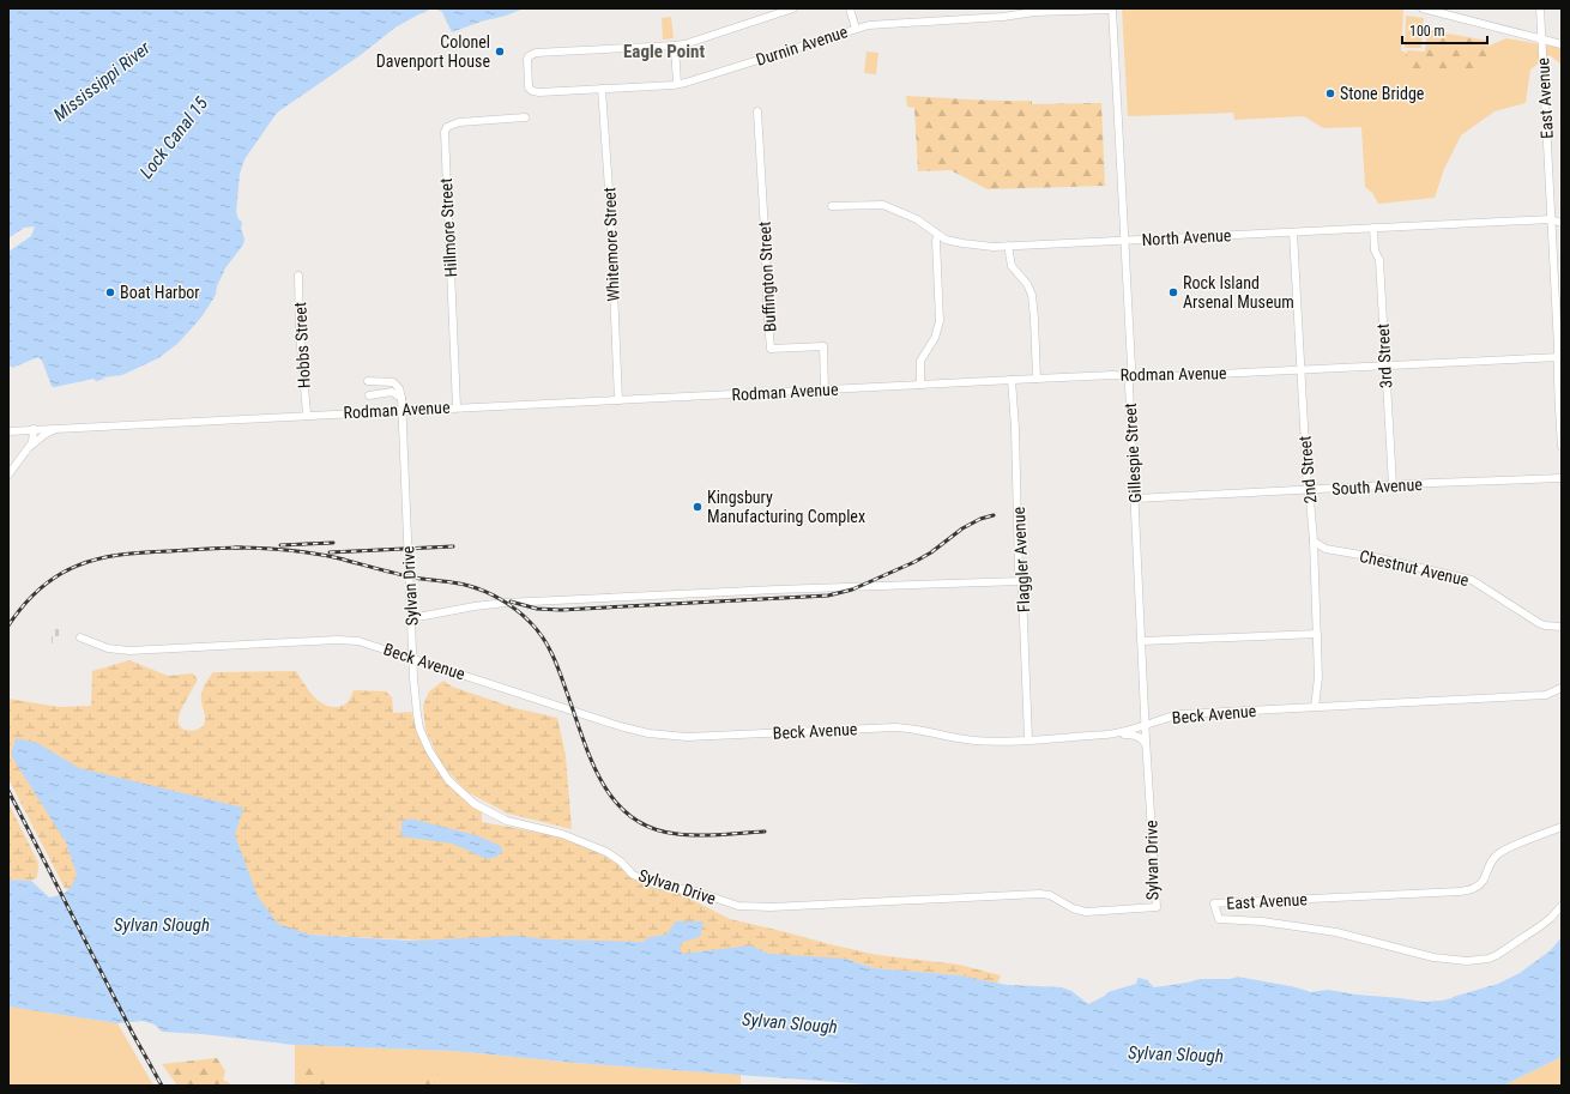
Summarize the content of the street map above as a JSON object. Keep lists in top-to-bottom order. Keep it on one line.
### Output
{"streets":{"street":["Durnin Avenue","East Avenue","Hillmore Street","North Avenue","Whitemore Street","Buffington Street","Hobbs Street","3rd Street","Rodman Avenue","Gillespie Street","2nd Street","South Avenue","Flaggler Avenue","Chestnut Avenue","Sylvan Drive","Beck Avenue"]},"crossings":[["Durnin Avenue","Whitemore Street"],["Durnin Avenue","Gillespie Street"],["East Avenue","North Avenue"],["East Avenue","Rodman Avenue"],["Hillmore Street","Rodman Avenue"],["North Avenue","3rd Street"],["North Avenue","Gillespie Street"],["North Avenue","2nd Street"],["Whitemore Street","Rodman Avenue"],["Buffington Street","Rodman Avenue"],["Hobbs Street","Rodman Avenue"],["3rd Street","Rodman Avenue"],["3rd Street","South Avenue"],["Rodman Avenue","Gillespie Street"],["Rodman Avenue","2nd Street"],["Rodman Avenue","Flaggler Avenue"],["Rodman Avenue","Sylvan Drive"],["Gillespie Street","South Avenue"],["Gillespie Street","Sylvan Drive"],["Gillespie Street","Beck Avenue"],["2nd Street","South Avenue"],["2nd Street","Chestnut Avenue"],["2nd Street","Beck Avenue"],["Flaggler Avenue","Beck Avenue"],["Sylvan Drive","Beck Avenue"]],"districts":["Eagle Point"],"water":["Mississippi River","Lock Canal 15","Sylvan Slough"],"places":["Colonel Davenport House","Stone Bridge","Boat Harbor","Rock Island Arsenal Museum","Kingsbury Manufacturing Complex"],"scale_bar":"100 m"}
